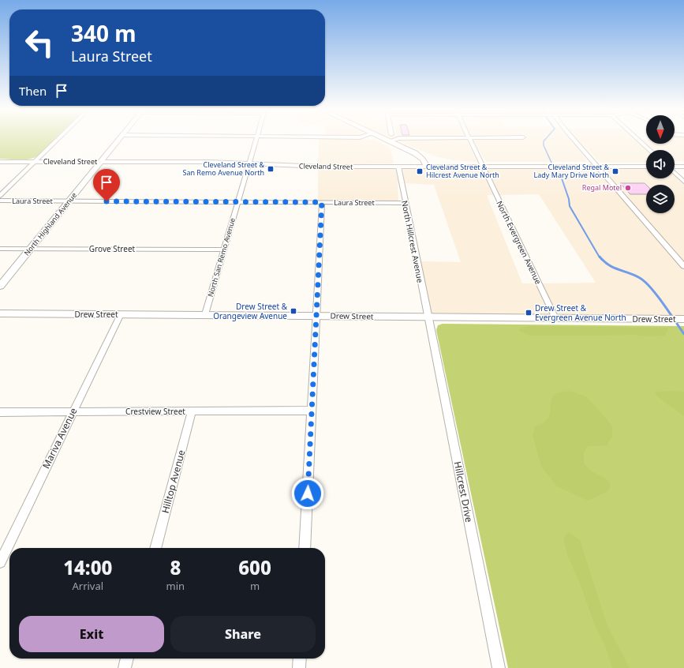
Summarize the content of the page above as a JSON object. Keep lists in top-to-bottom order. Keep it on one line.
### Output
{"streets":{"street":["Cleveland Street","Laura Street","North Highland Avenue","North Hillcrest Avenue","North Evergreen Avenue","Grove Street","North San Remo Avenue","Drew Street","Crestview Street","Mariva Avenue","Hilltop Avenue","Hillcrest Drive"]},"crossings":[["Cleveland Street","North Highland Avenue"],["Cleveland Street","North Hillcrest Avenue"],["Cleveland Street","North Evergreen Avenue"],["Cleveland Street","North San Remo Avenue"],["Laura Street","North Highland Avenue"],["Laura Street","North Hillcrest Avenue"],["Laura Street","North San Remo Avenue"],["North Highland Avenue","Grove Street"],["North Hillcrest Avenue","Drew Street"],["North Hillcrest Avenue","Hillcrest Drive"],["North Evergreen Avenue","Drew Street"],["Grove Street","North San Remo Avenue"],["North San Remo Avenue","Drew Street"],["Drew Street","Mariva Avenue"],["Drew Street","Hillcrest Drive"],["Crestview Street","Mariva Avenue"],["Crestview Street","Hilltop Avenue"]],"places":{"transit":["Cleveland Street & San Remo Avenue North","Cleveland Street & Hilcrest Avenue North","Cleveland Street & Lady Mary Drive North","Drew Street & Orangeview Avenue","Drew Street & Evergreen Avenue North"],"other":["Regal Motel"]},"north":"bottom","page":{"turn":["340 m","Laura Street"],"then":"Then","eta":["14:00","Arrival","8","min","600","m"],"buttons":["Exit","Share"]}}
